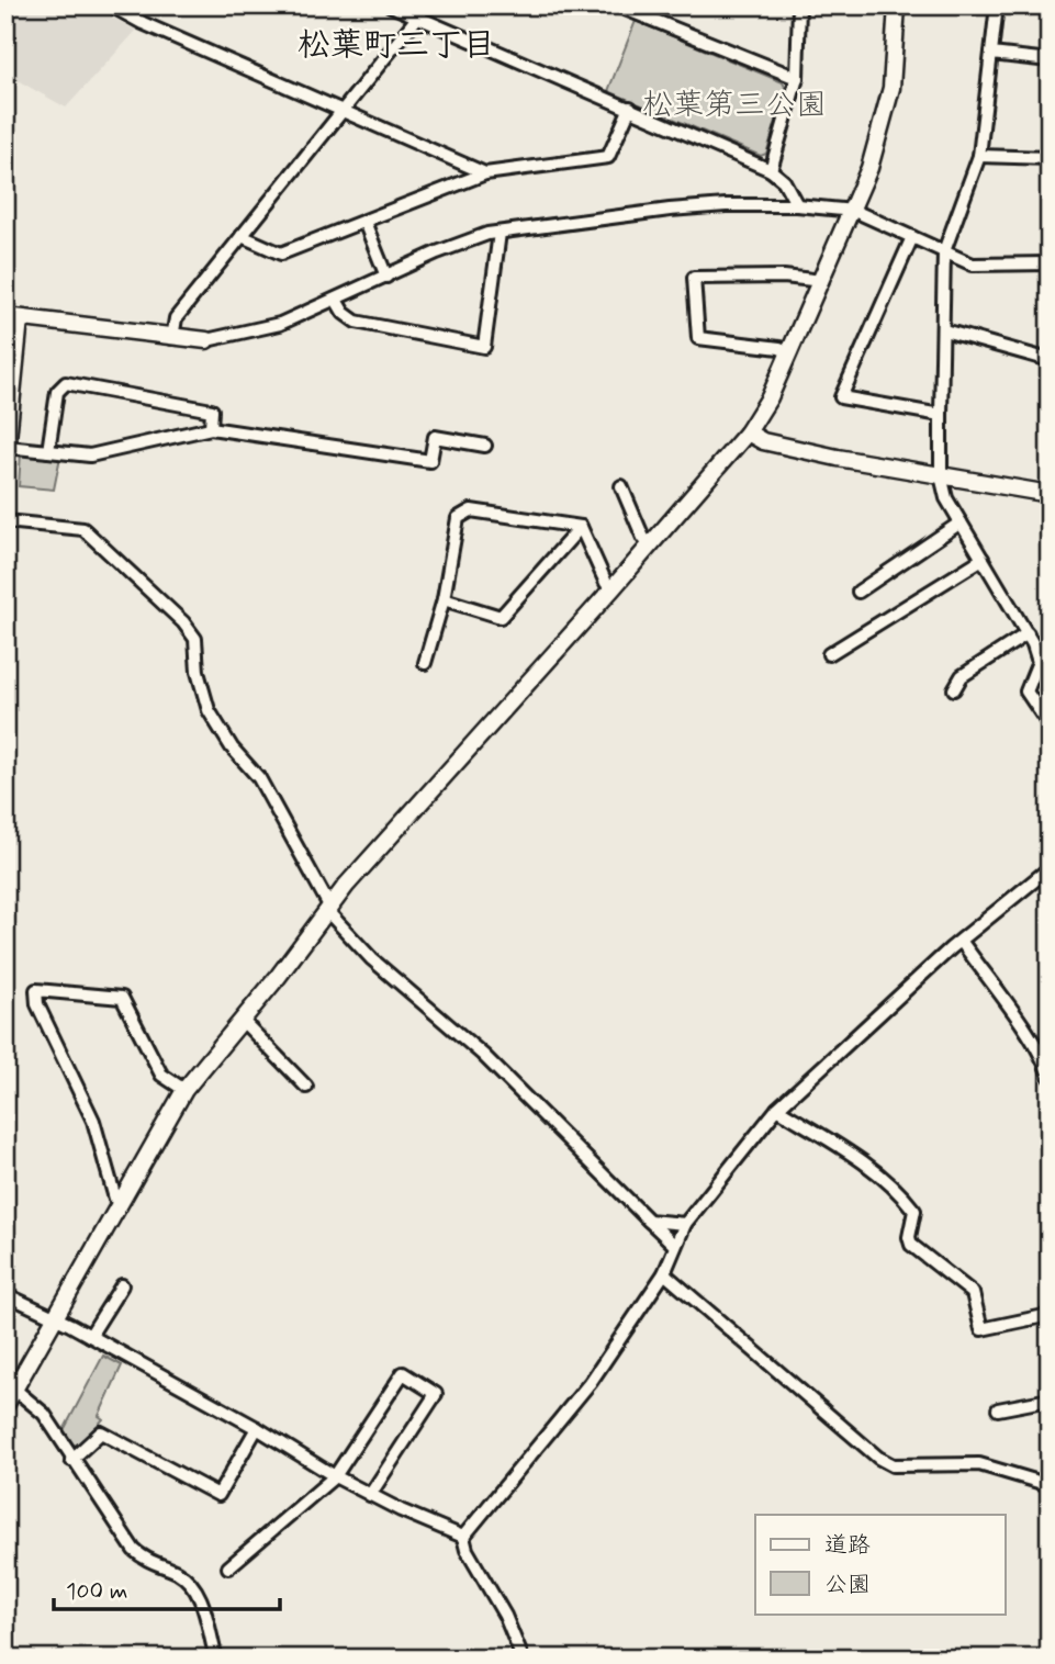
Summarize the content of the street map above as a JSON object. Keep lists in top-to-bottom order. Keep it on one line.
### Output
{"districts":["松葉町三丁目"],"parks":["松葉第三公園"],"legend":["道路","公園"],"scale_bar":"100 m"}
